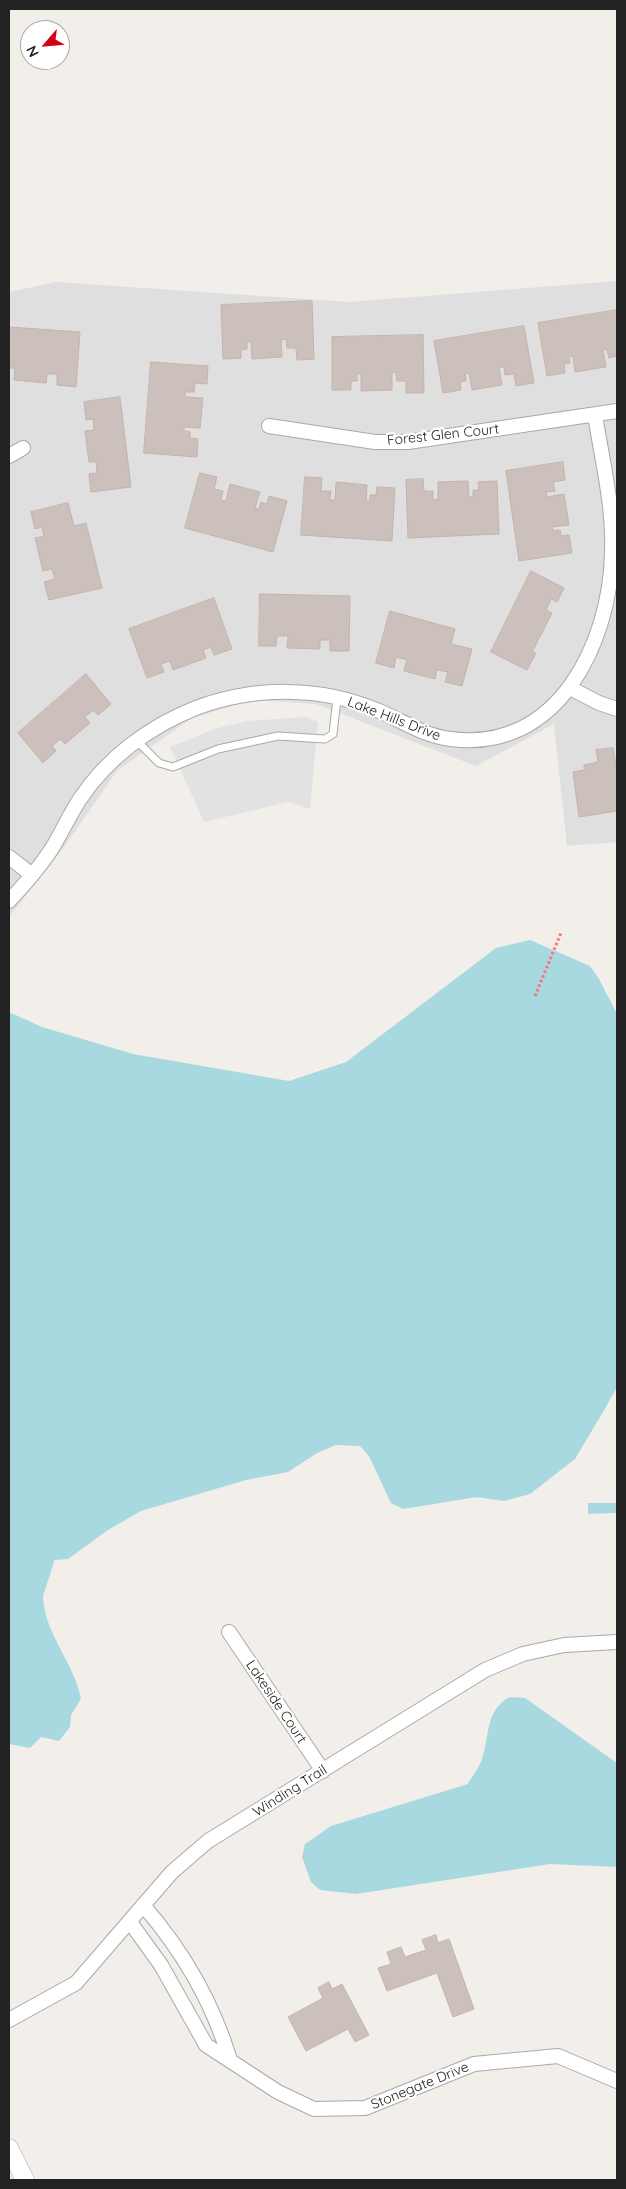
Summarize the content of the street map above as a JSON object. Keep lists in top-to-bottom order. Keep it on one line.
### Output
{"streets":{"street":["Forest Glen Court","Lake Hills Drive","Lakeside Court","Winding Trail","Stonegate Drive"]},"crossings":[["Forest Glen Court","Lake Hills Drive"],["Lakeside Court","Winding Trail"],["Winding Trail","Stonegate Drive"]],"north":"bottom left"}
